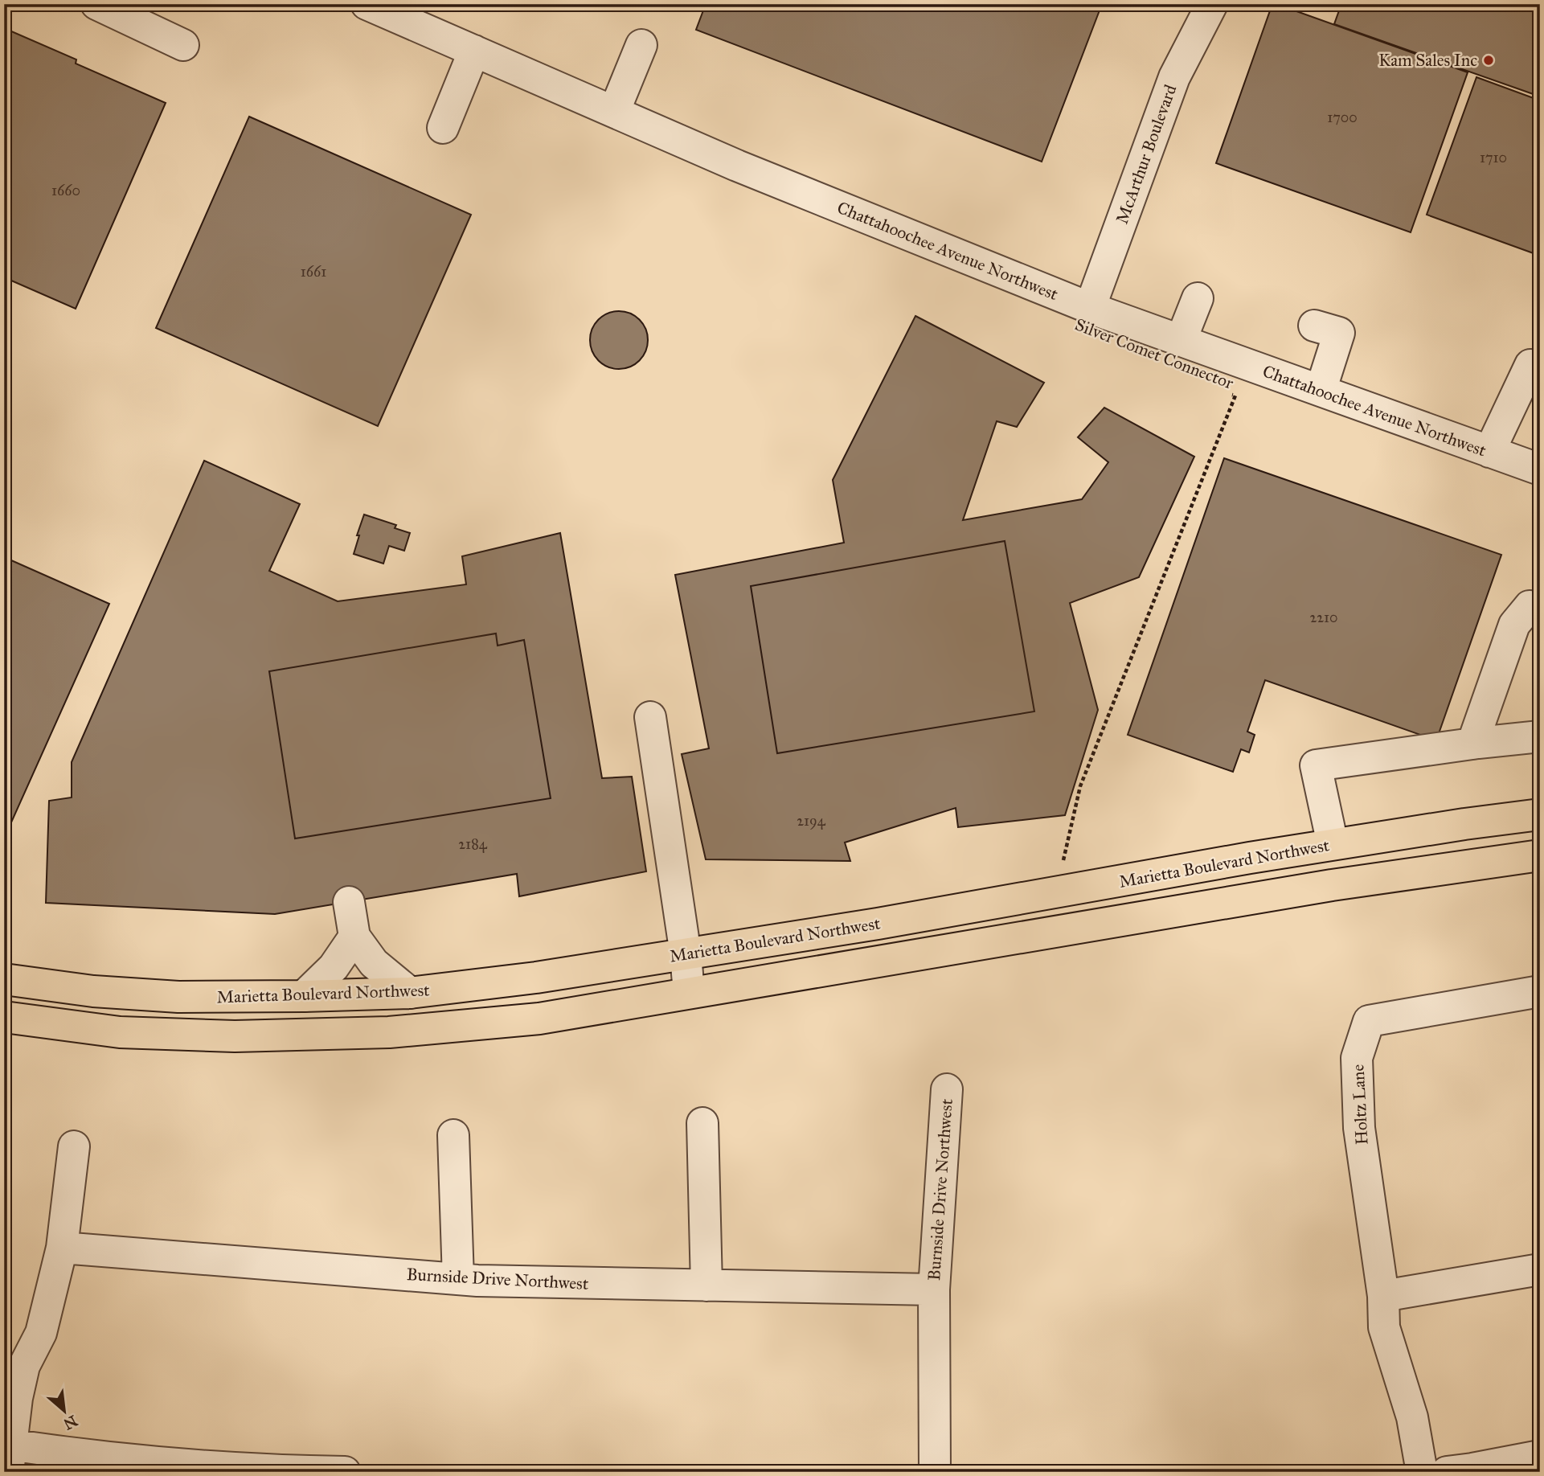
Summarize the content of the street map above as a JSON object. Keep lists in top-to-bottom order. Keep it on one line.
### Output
{"streets":{"main road":["Marietta Boulevard Northwest"],"street":["McArthur Boulevard","Chattahoochee Avenue Northwest","Holtz Lane","Burnside Drive Northwest"],"path":["Silver Comet Connector"]},"crossings":[["McArthur Boulevard","Chattahoochee Avenue Northwest"]],"places":["Kam Sales Inc"],"house_numbers":["1700","1710","1660","1661","2210","2194","2184"],"north":"bottom right"}
